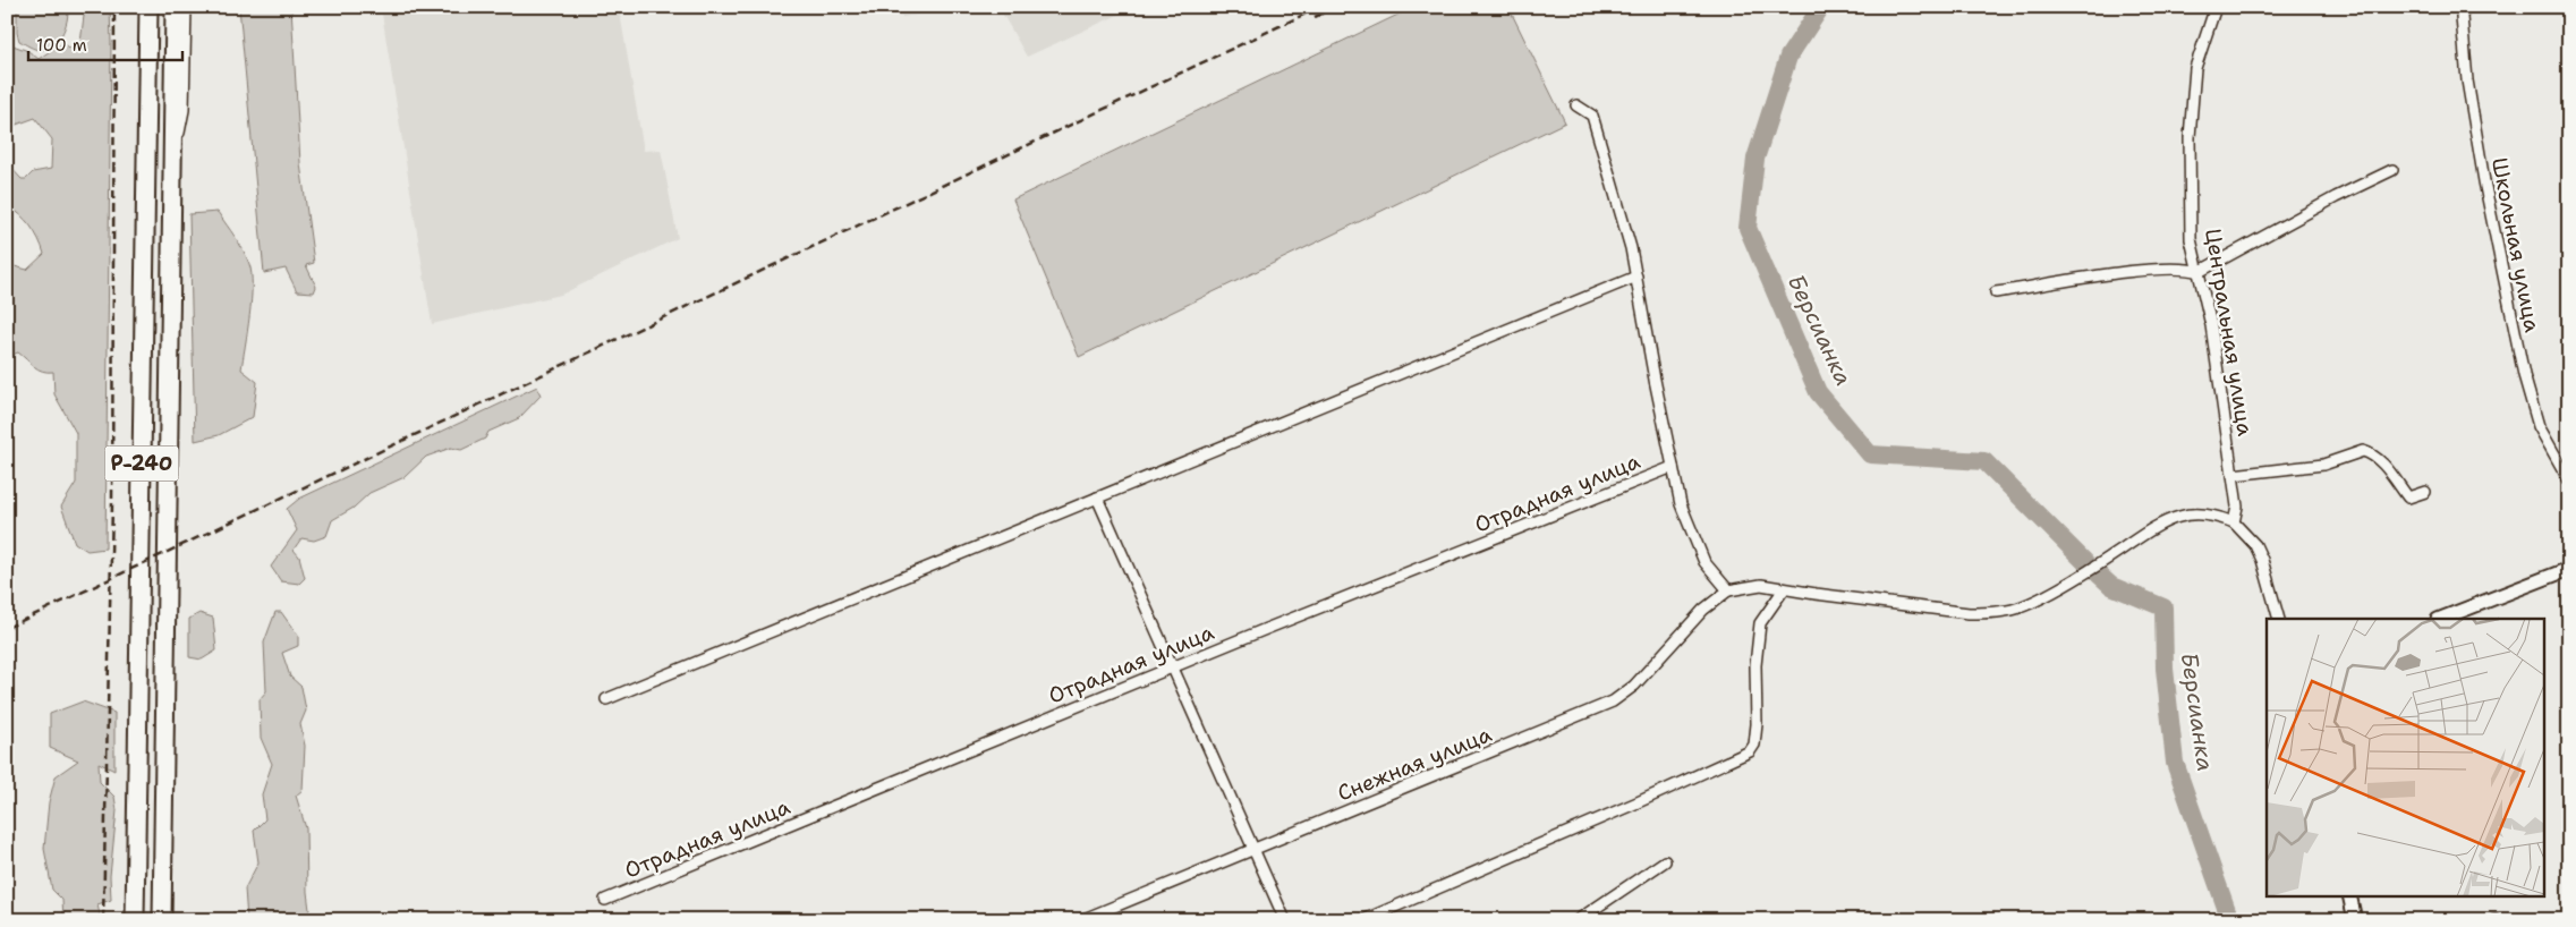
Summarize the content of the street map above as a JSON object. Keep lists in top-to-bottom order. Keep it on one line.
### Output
{"streets":{"highway":["Р-240"],"street":["Школьная улица","Центральная улица","Отрадная улица","Снежная улица"]},"water":["Берсианка"],"scale_bar":"100 m"}
